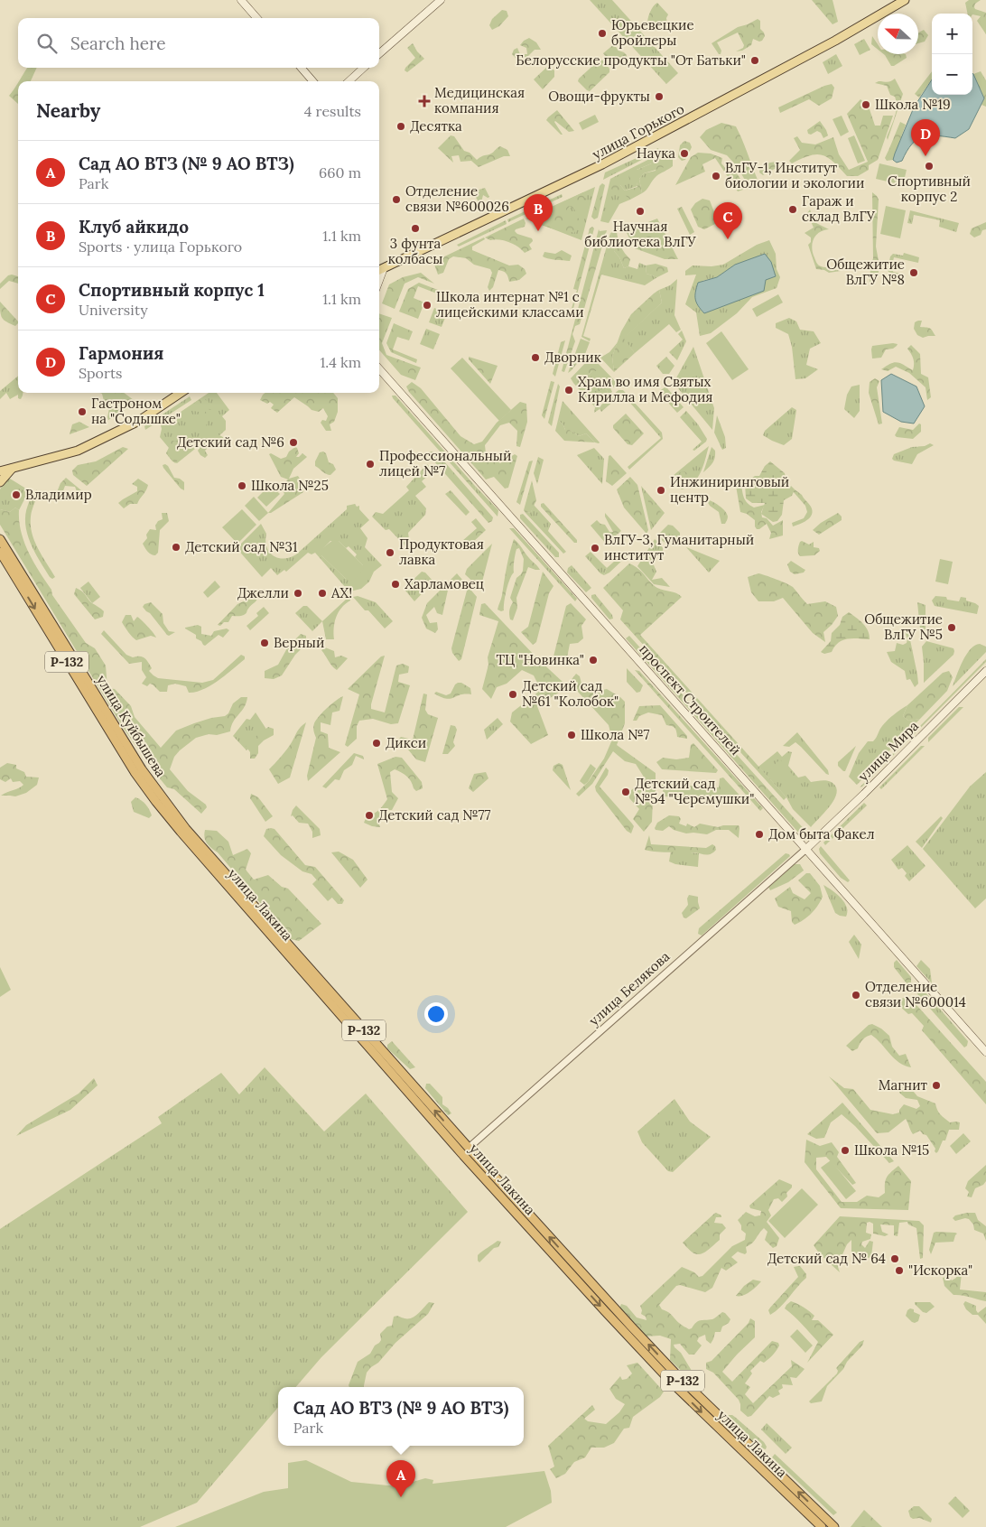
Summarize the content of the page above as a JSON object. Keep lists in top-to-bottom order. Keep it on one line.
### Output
{"streets":{"highway":["Р-132","улица Куйбышева","улица Лакина"],"main road":["улица Горького","проспект Строителей","улица Мира"],"street":["улица Белякова"]},"crossings":[["проспект Строителей","улица Мира"],["проспект Строителей","улица Белякова"],["улица Куйбышева","улица Лакина"],["улица Мира","улица Белякова"],["улица Лакина","улица Белякова"]],"places":{"other":["Юрьевецкие бройлеры","Белорусские продукты \"От Батьки\"","Овощи-фрукты","Школа №19","Десятка","Наука","Спортивный корпус 2","ВлГУ-1, Институт биологии и экологии","Отделение связи №600026","Гараж и склад ВлГУ","Научная библиотека ВлГУ","3 фунта колбасы","Общежитие ВлГУ №8","Школа интернат №1 с лицейскими классами","Дворник","Храм во имя Святых Кирилла и Мефодия","Гастроном на \"Содышке\"","Детский сад №6","Профессиональный лицей №7","Школа №25","Инжиниринговый центр","Владимир","Детский сад №31","ВлГУ-3, Гуманитарный институт","Продуктовая лавка","Харламовец","Джелли","АХ!","Общежитие ВлГУ №5","Верный","ТЦ \"Новинка\"","Детский сад №61 \"Колобок\"","Школа №7","Дикси","Детский сад №54 \"Черемушки\"","Детский сад №77","Дом быта Факел","Отделение связи №600014","Магнит","Школа №15","Детский сад № 64","\"Искорка\""],"health":["Медицинская компания"]},"north":"left","page":{"map_buttons":["+","−"],"search":"Search here","heading":["Nearby","4 results"],"pins":["D","B","C","A"],"list":[{"mark":"A","name":"Сад АО ВТЗ (№ 9 АО ВТЗ)","note":"Park","value":"660 m"},{"mark":"B","name":"Клуб айкидо","note":"Sports · улица Горького","value":"1.1 km"},{"mark":"C","name":"Спортивный корпус 1","note":"University","value":"1.1 km"},{"mark":"D","name":"Гармония","note":"Sports","value":"1.4 km"}],"popup":["Сад АО ВТЗ (№ 9 АО ВТЗ)","Park"]}}
